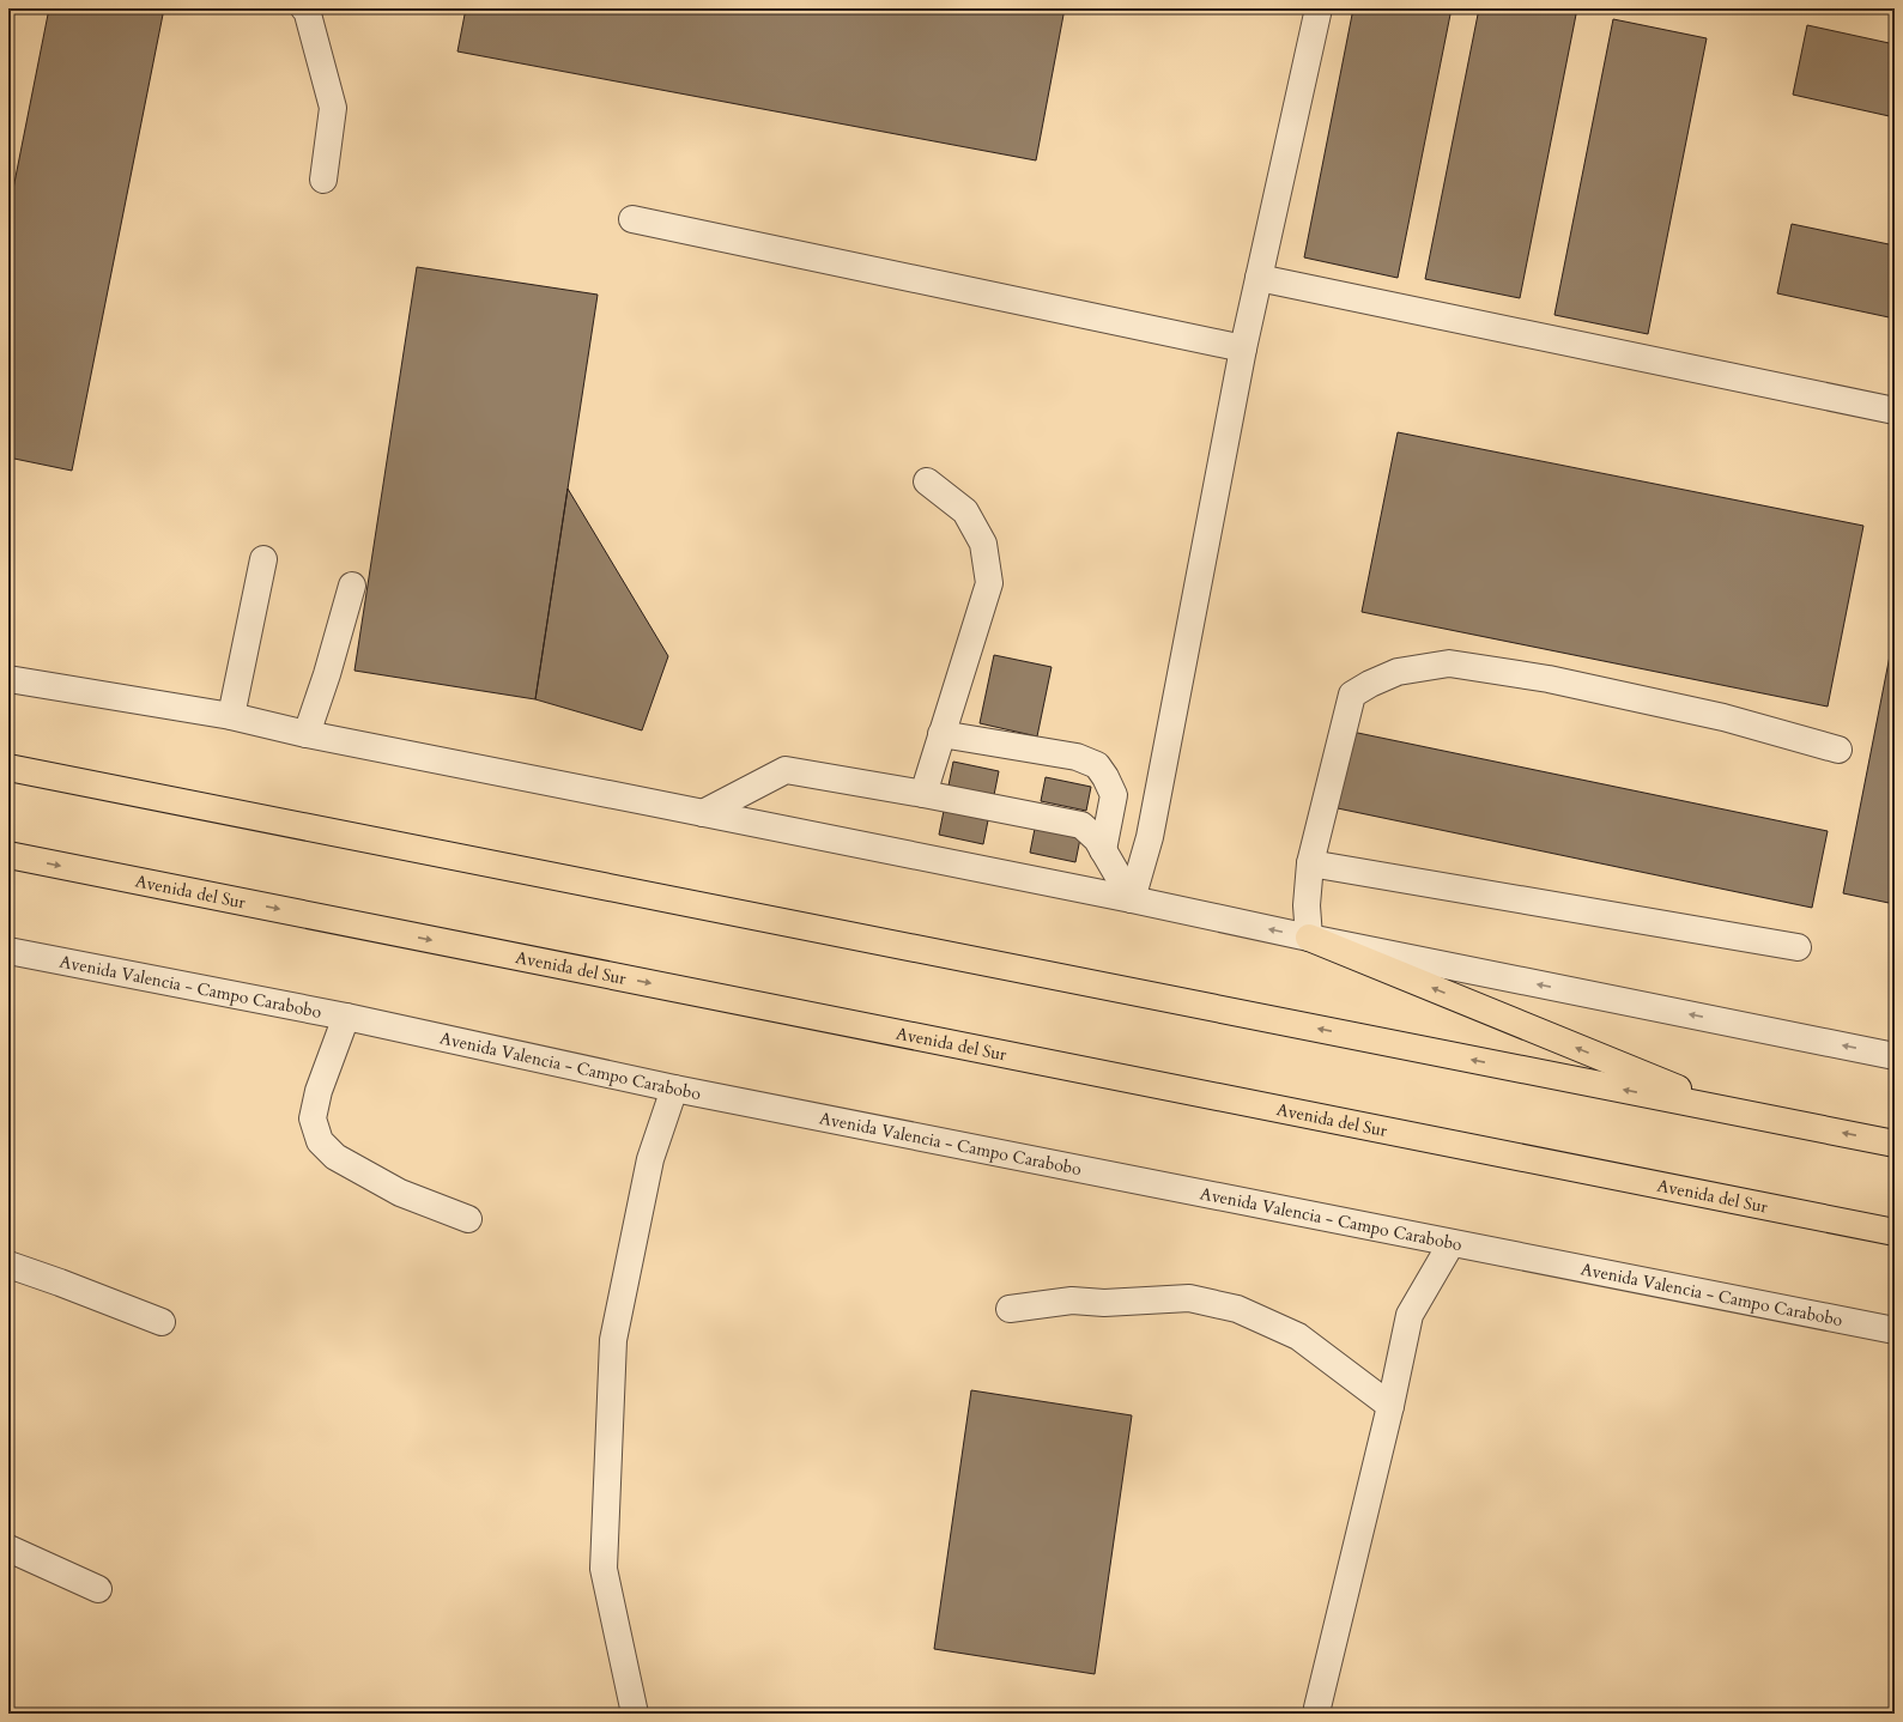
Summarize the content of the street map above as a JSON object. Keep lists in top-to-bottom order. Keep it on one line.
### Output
{"streets":{"highway":["Avenida del Sur"],"street":["Avenida Valencia - Campo Carabobo"]}}
